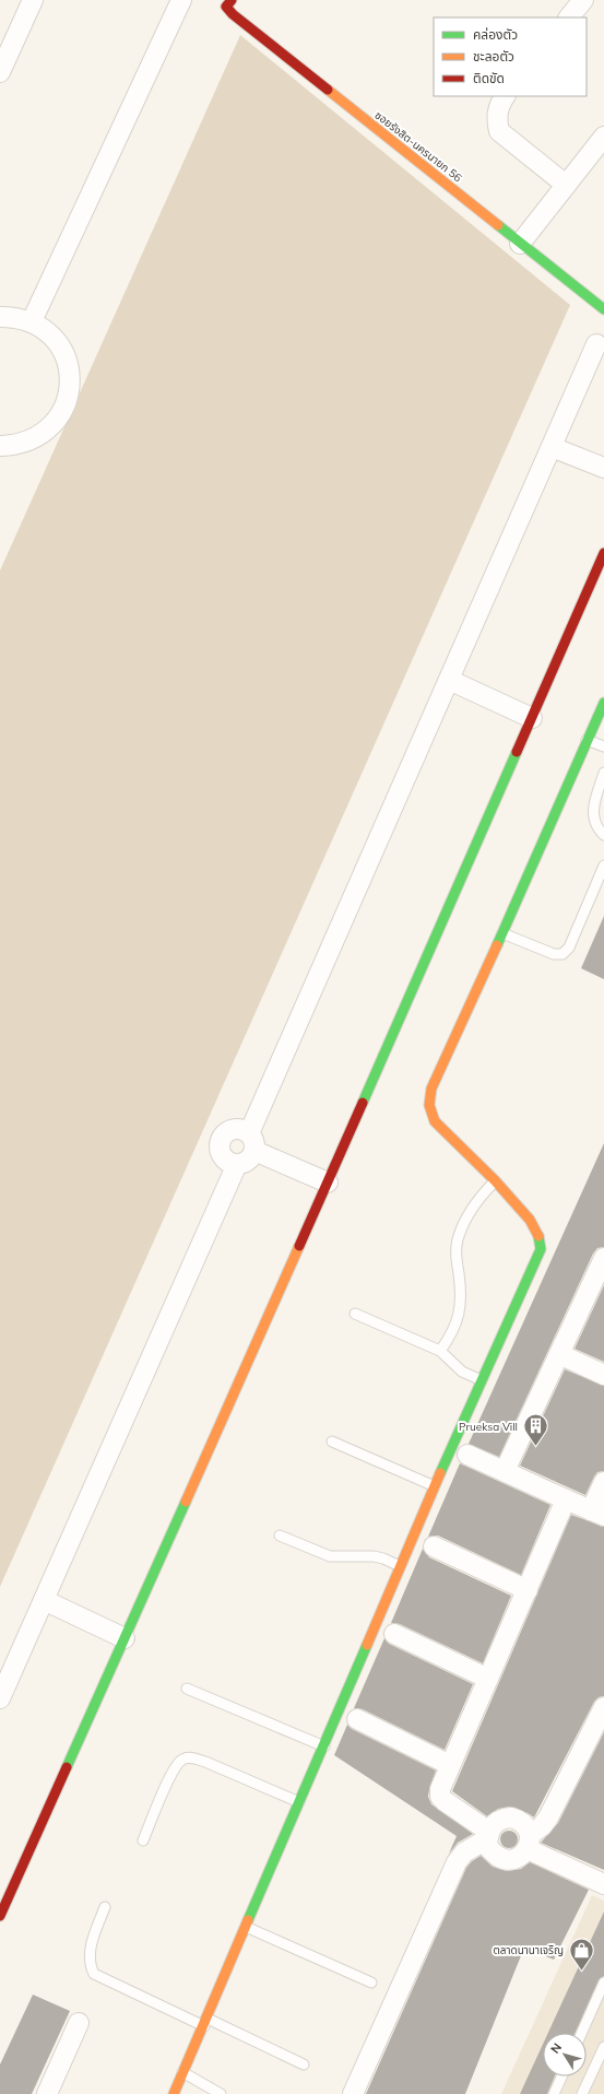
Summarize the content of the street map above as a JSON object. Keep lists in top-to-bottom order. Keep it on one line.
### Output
{"streets":{"street":["ซอยรังสิต-นครนายก 56"]},"places":{"building":["Prueksa Vill"],"shop":["ตลาดนานาเจริญ"]},"legend":["คล่องตัว","ชะลอตัว","ติดขัด"],"north":"top left"}
